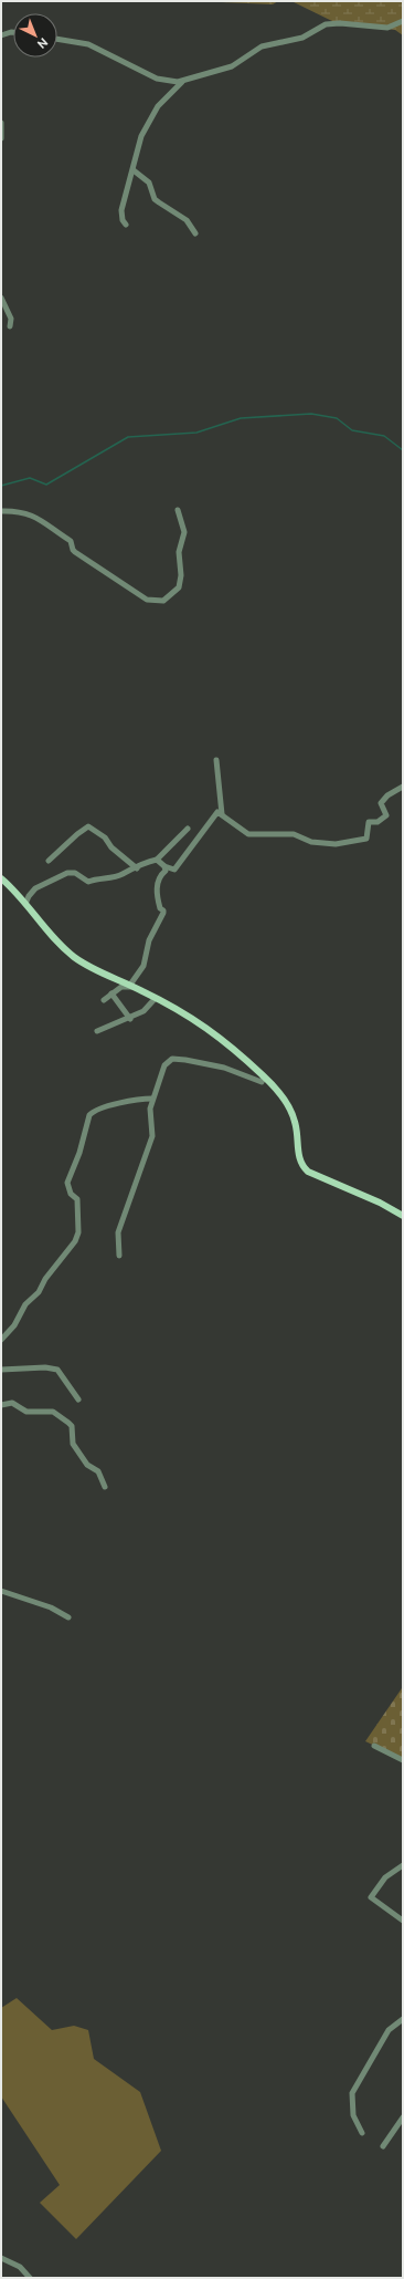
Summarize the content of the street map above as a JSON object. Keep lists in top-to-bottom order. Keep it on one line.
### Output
{"north":"bottom right"}
